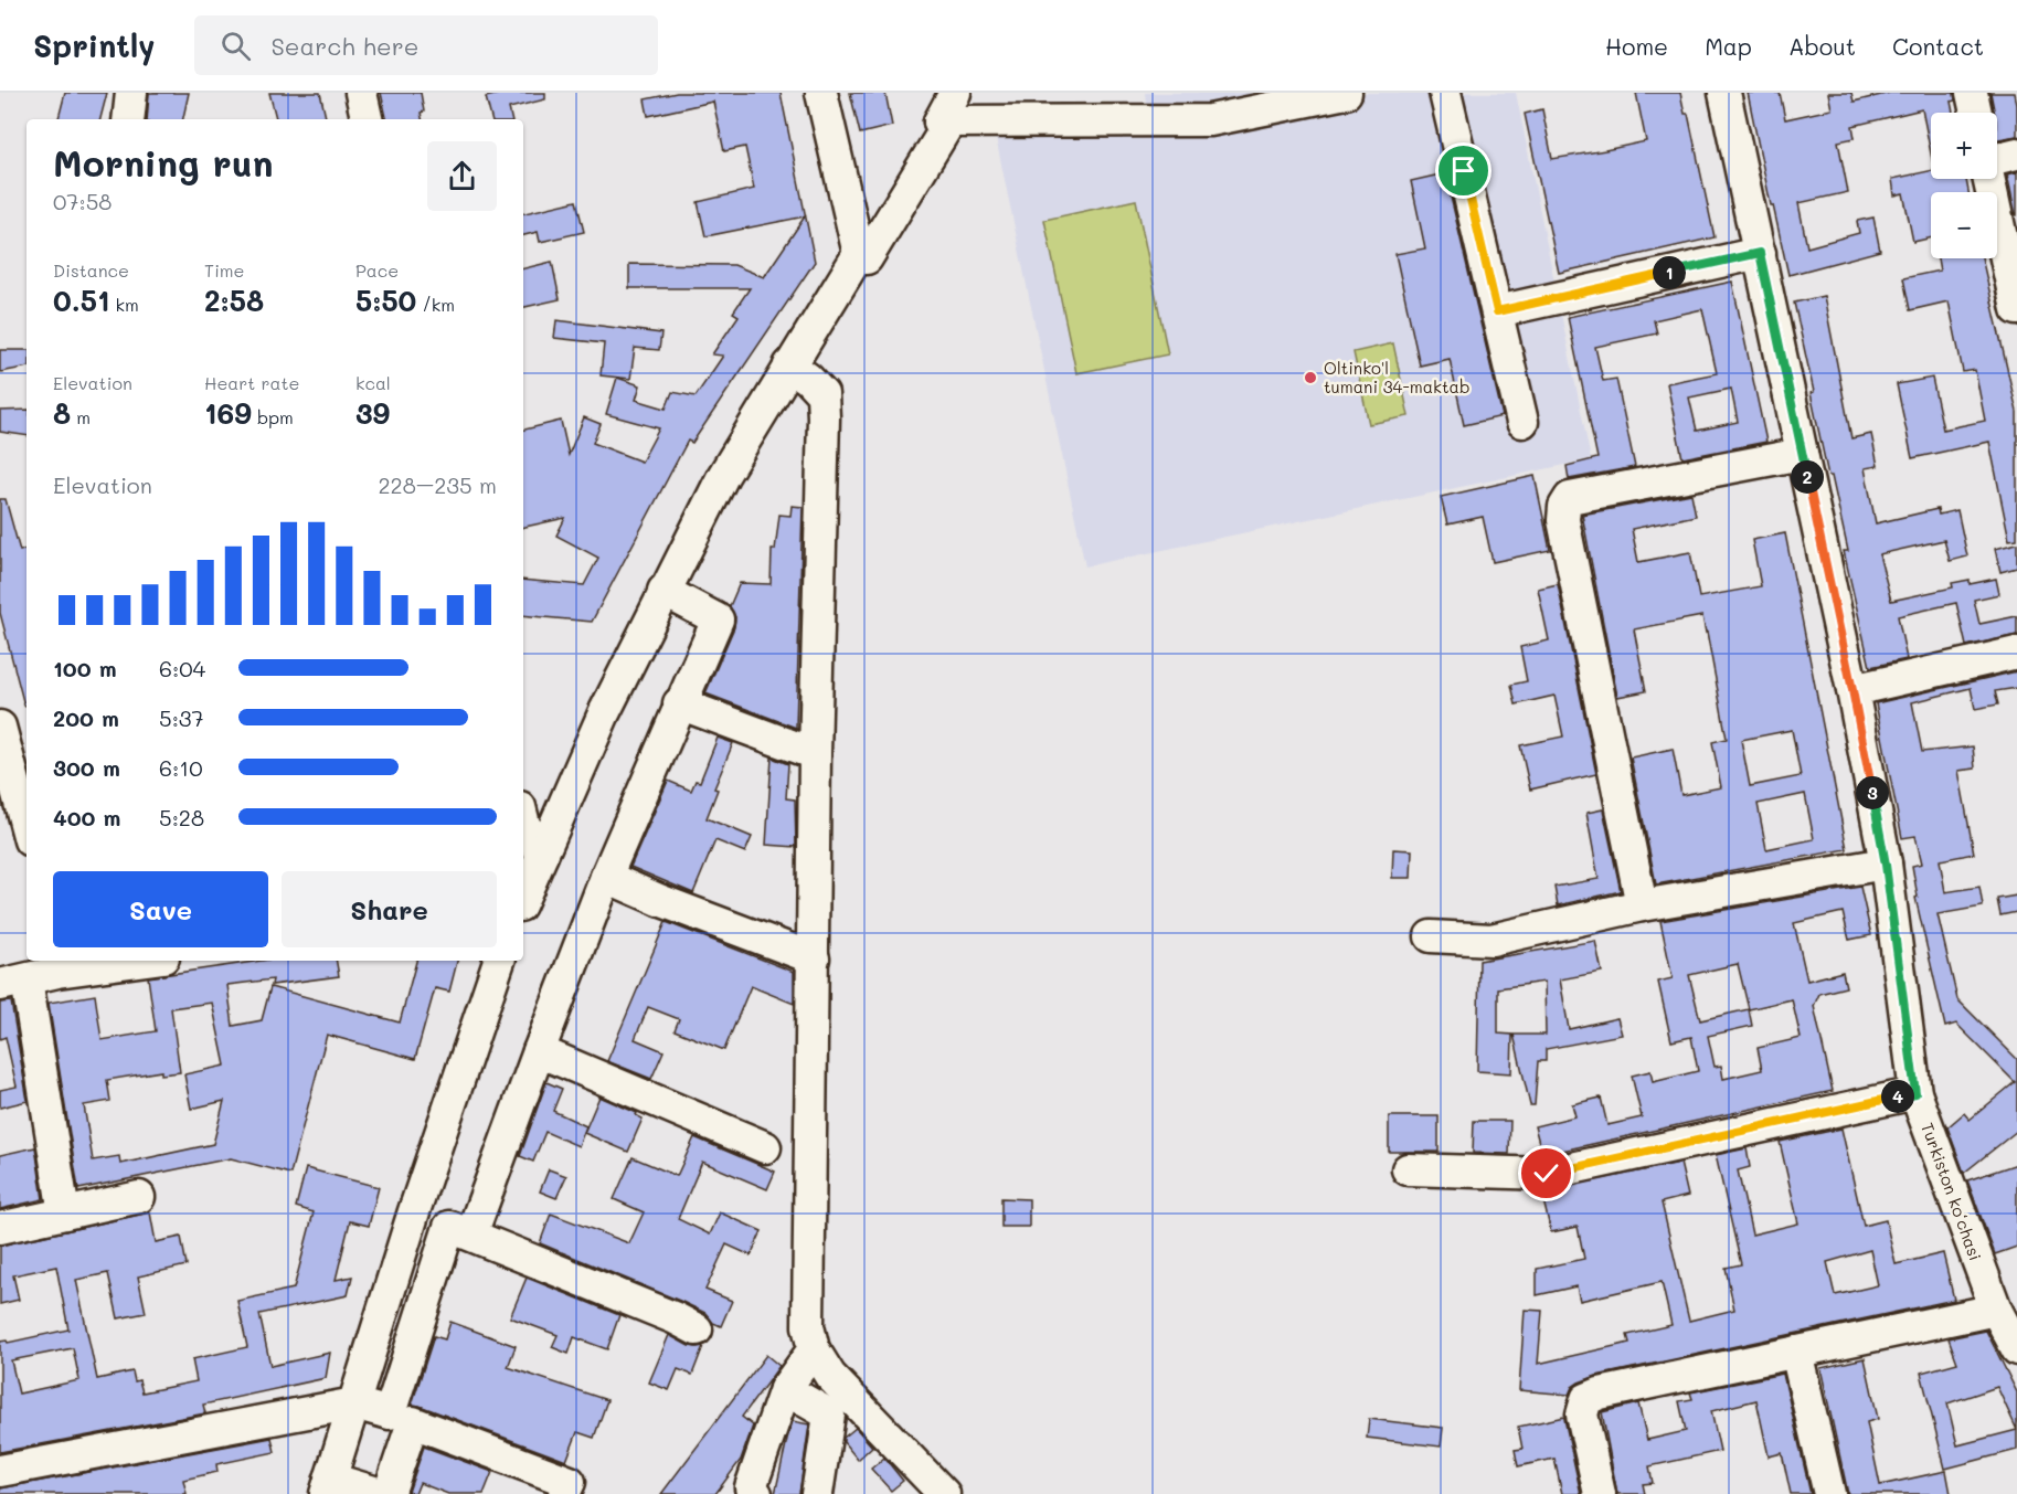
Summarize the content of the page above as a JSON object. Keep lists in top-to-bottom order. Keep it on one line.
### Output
{"streets":{"street":["Turkiston koʻchasi"]},"places":["Oltinko'l tumani 34-maktab"],"page":{"header":"Sprintly","search":"Search here","nav":["Home","Map","About","Contact"],"map_buttons":["+","−"],"heading":["Morning run","07:58"],"stats":[["Distance","0.51 km"],["Time","2:58"],["Pace","5:50 /km"],["Elevation","8 m"],["Heart rate","169 bpm"],["kcal","39"]],"pins":["1","2","3","4"],"chart":["Elevation","228–235 m"],"list":[{"name":"100 m","note":"6:04"},{"name":"200 m","note":"5:37"},{"name":"300 m","note":"6:10"},{"name":"400 m","note":"5:28"}],"buttons":["Save","Share"]}}
